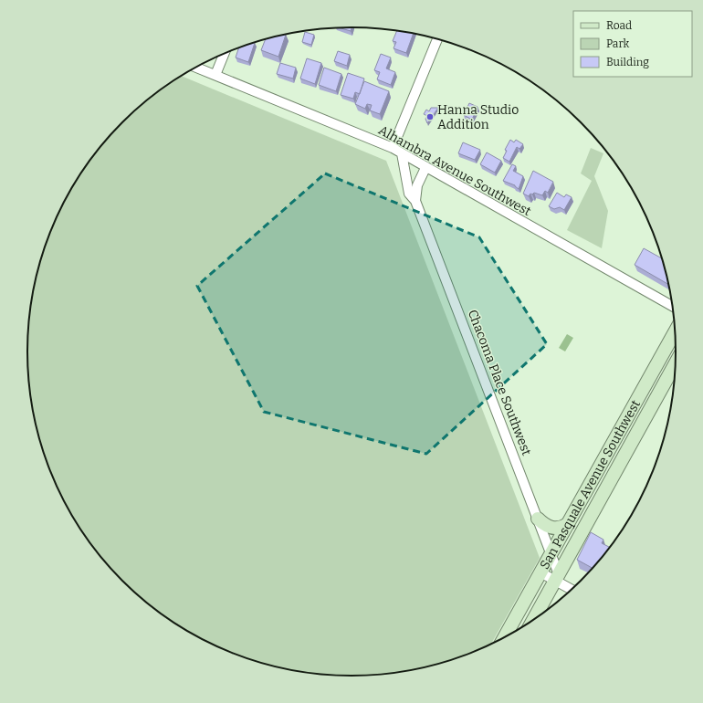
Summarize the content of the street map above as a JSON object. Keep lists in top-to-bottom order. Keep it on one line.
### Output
{"streets":{"street":["Alhambra Avenue Southwest","Chacoma Place Southwest","San Pasquale Avenue Southwest"]},"crossings":[["Alhambra Avenue Southwest","Chacoma Place Southwest"],["Chacoma Place Southwest","San Pasquale Avenue Southwest"]],"places":["Hanna Studio Addition"],"legend":["Road","Park","Building"]}
